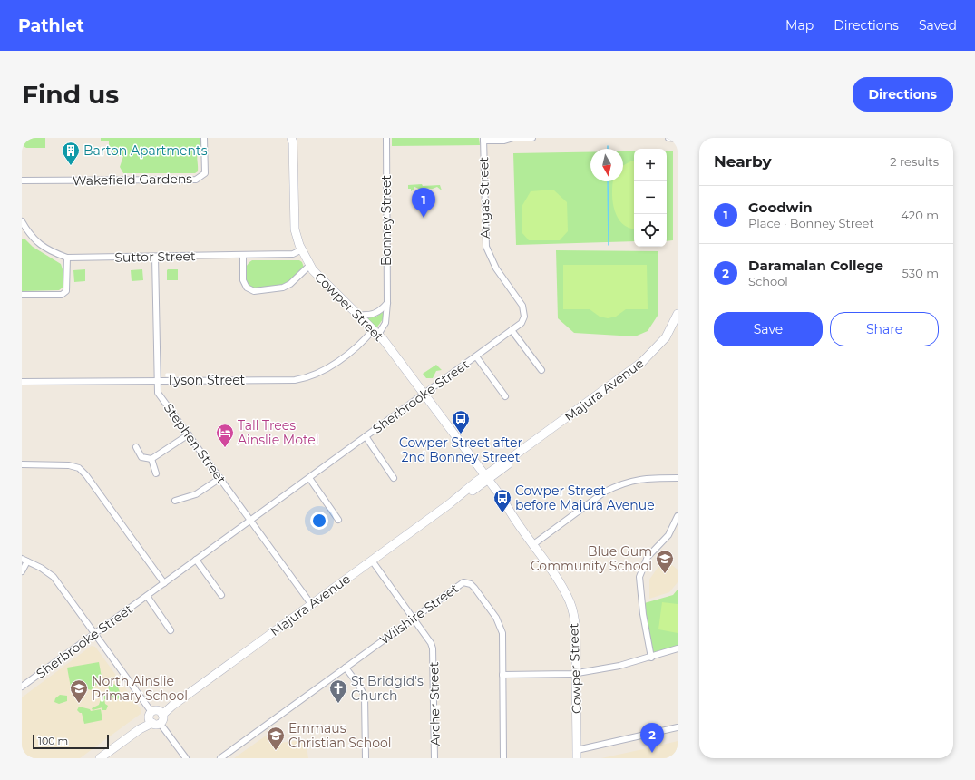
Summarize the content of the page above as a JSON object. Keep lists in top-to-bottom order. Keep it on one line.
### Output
{"streets":{"main road":["Cowper Street","Majura Avenue"],"street":["Wakefield Gardens","Angas Street","Bonney Street","Suttor Street","Tyson Street","Sherbrooke Street","Stephen Street","Wilshire Street","Archer Street"]},"crossings":[["Angas Street","Sherbrooke Street"],["Bonney Street","Cowper Street"],["Bonney Street","Tyson Street"],["Suttor Street","Cowper Street"],["Suttor Street","Stephen Street"],["Cowper Street","Tyson Street"],["Cowper Street","Majura Avenue"],["Cowper Street","Sherbrooke Street"],["Tyson Street","Stephen Street"],["Majura Avenue","Stephen Street"],["Majura Avenue","Archer Street"],["Sherbrooke Street","Stephen Street"],["Wilshire Street","Archer Street"]],"places":{"building":["Barton Apartments"],"bus stop":["Cowper Street after 2nd Bonney Street","Cowper Street before Majura Avenue"],"hotel":["Tall Trees Ainslie Motel"],"school or university":["Blue Gum Community School","North Ainslie Primary School","Emmaus Christian School"],"church":["St Bridgid's Church"]},"scale_bar":"100 m","north":"bottom","page":{"header":"Pathlet","nav":["Map","Directions","Saved"],"buttons":["Directions",["Save","Share"]],"title":"Find us","heading":["Nearby","2 results"],"map_buttons":["+","−"],"list":[{"mark":"1","name":"Goodwin","note":"Place · Bonney Street","value":"420 m"},{"mark":"2","name":"Daramalan College","note":"School","value":"530 m"}],"pins":["1","2"],"scale":"100 m"}}
